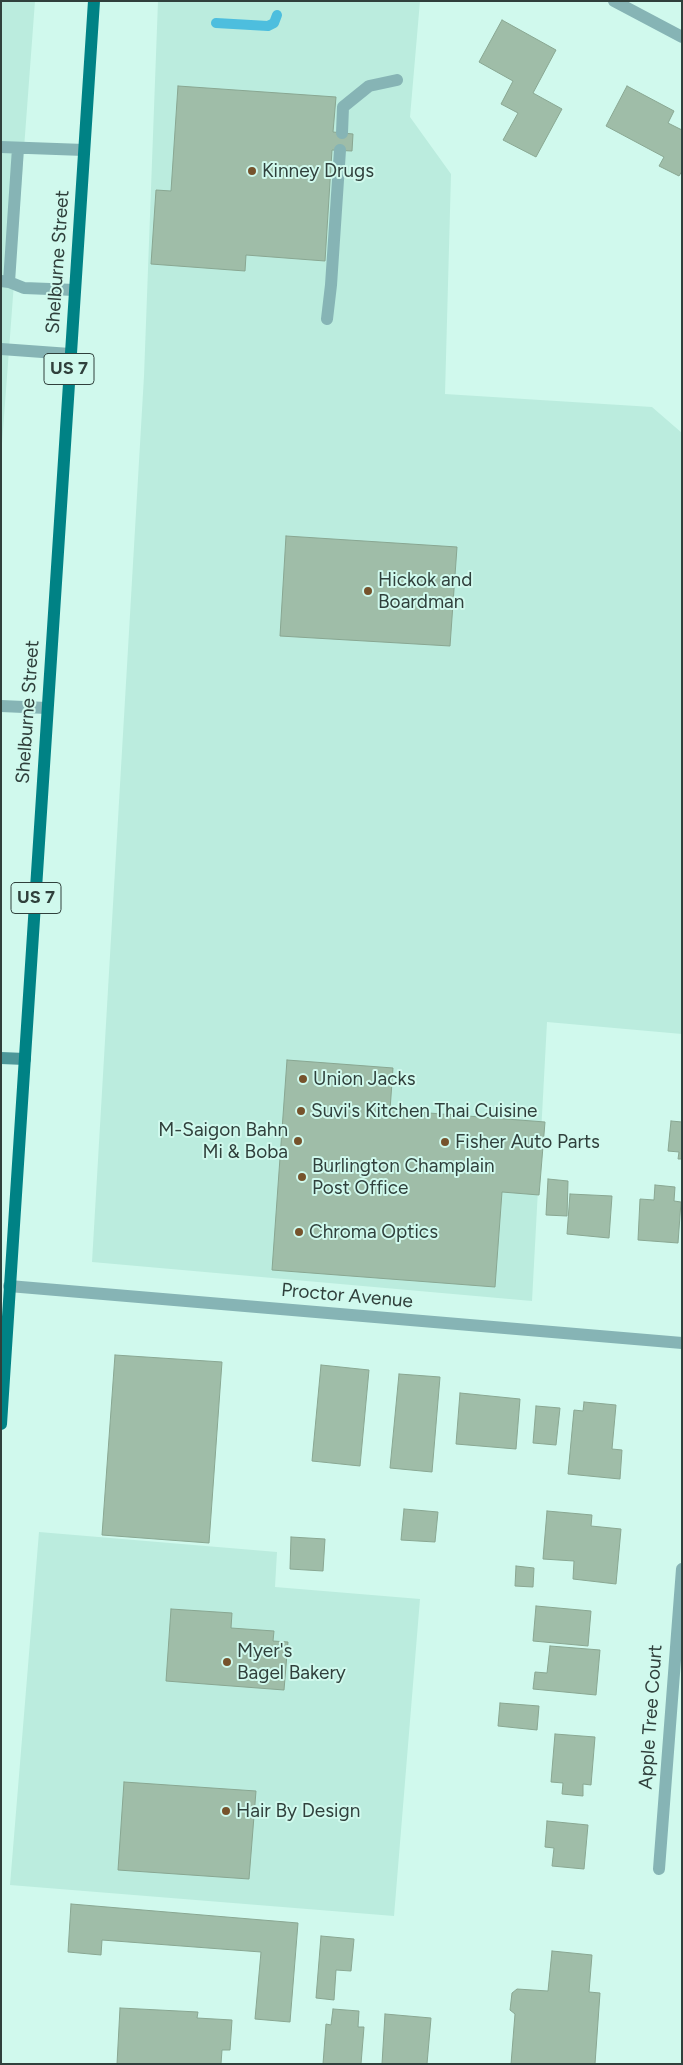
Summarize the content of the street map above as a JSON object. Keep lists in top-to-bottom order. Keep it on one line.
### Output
{"streets":{"main road":["Shelburne Street","US 7"],"street":["Proctor Avenue","Apple Tree Court"]},"crossings":[["Shelburne Street","Proctor Avenue"]],"places":["Kinney Drugs","Hickok and Boardman","Union Jacks","Suvi's Kitchen Thai Cuisine","M-Saigon Bahn Mi & Boba","Fisher Auto Parts","Burlington Champlain Post Office","Chroma Optics","Myer's Bagel Bakery","Hair By Design"]}
